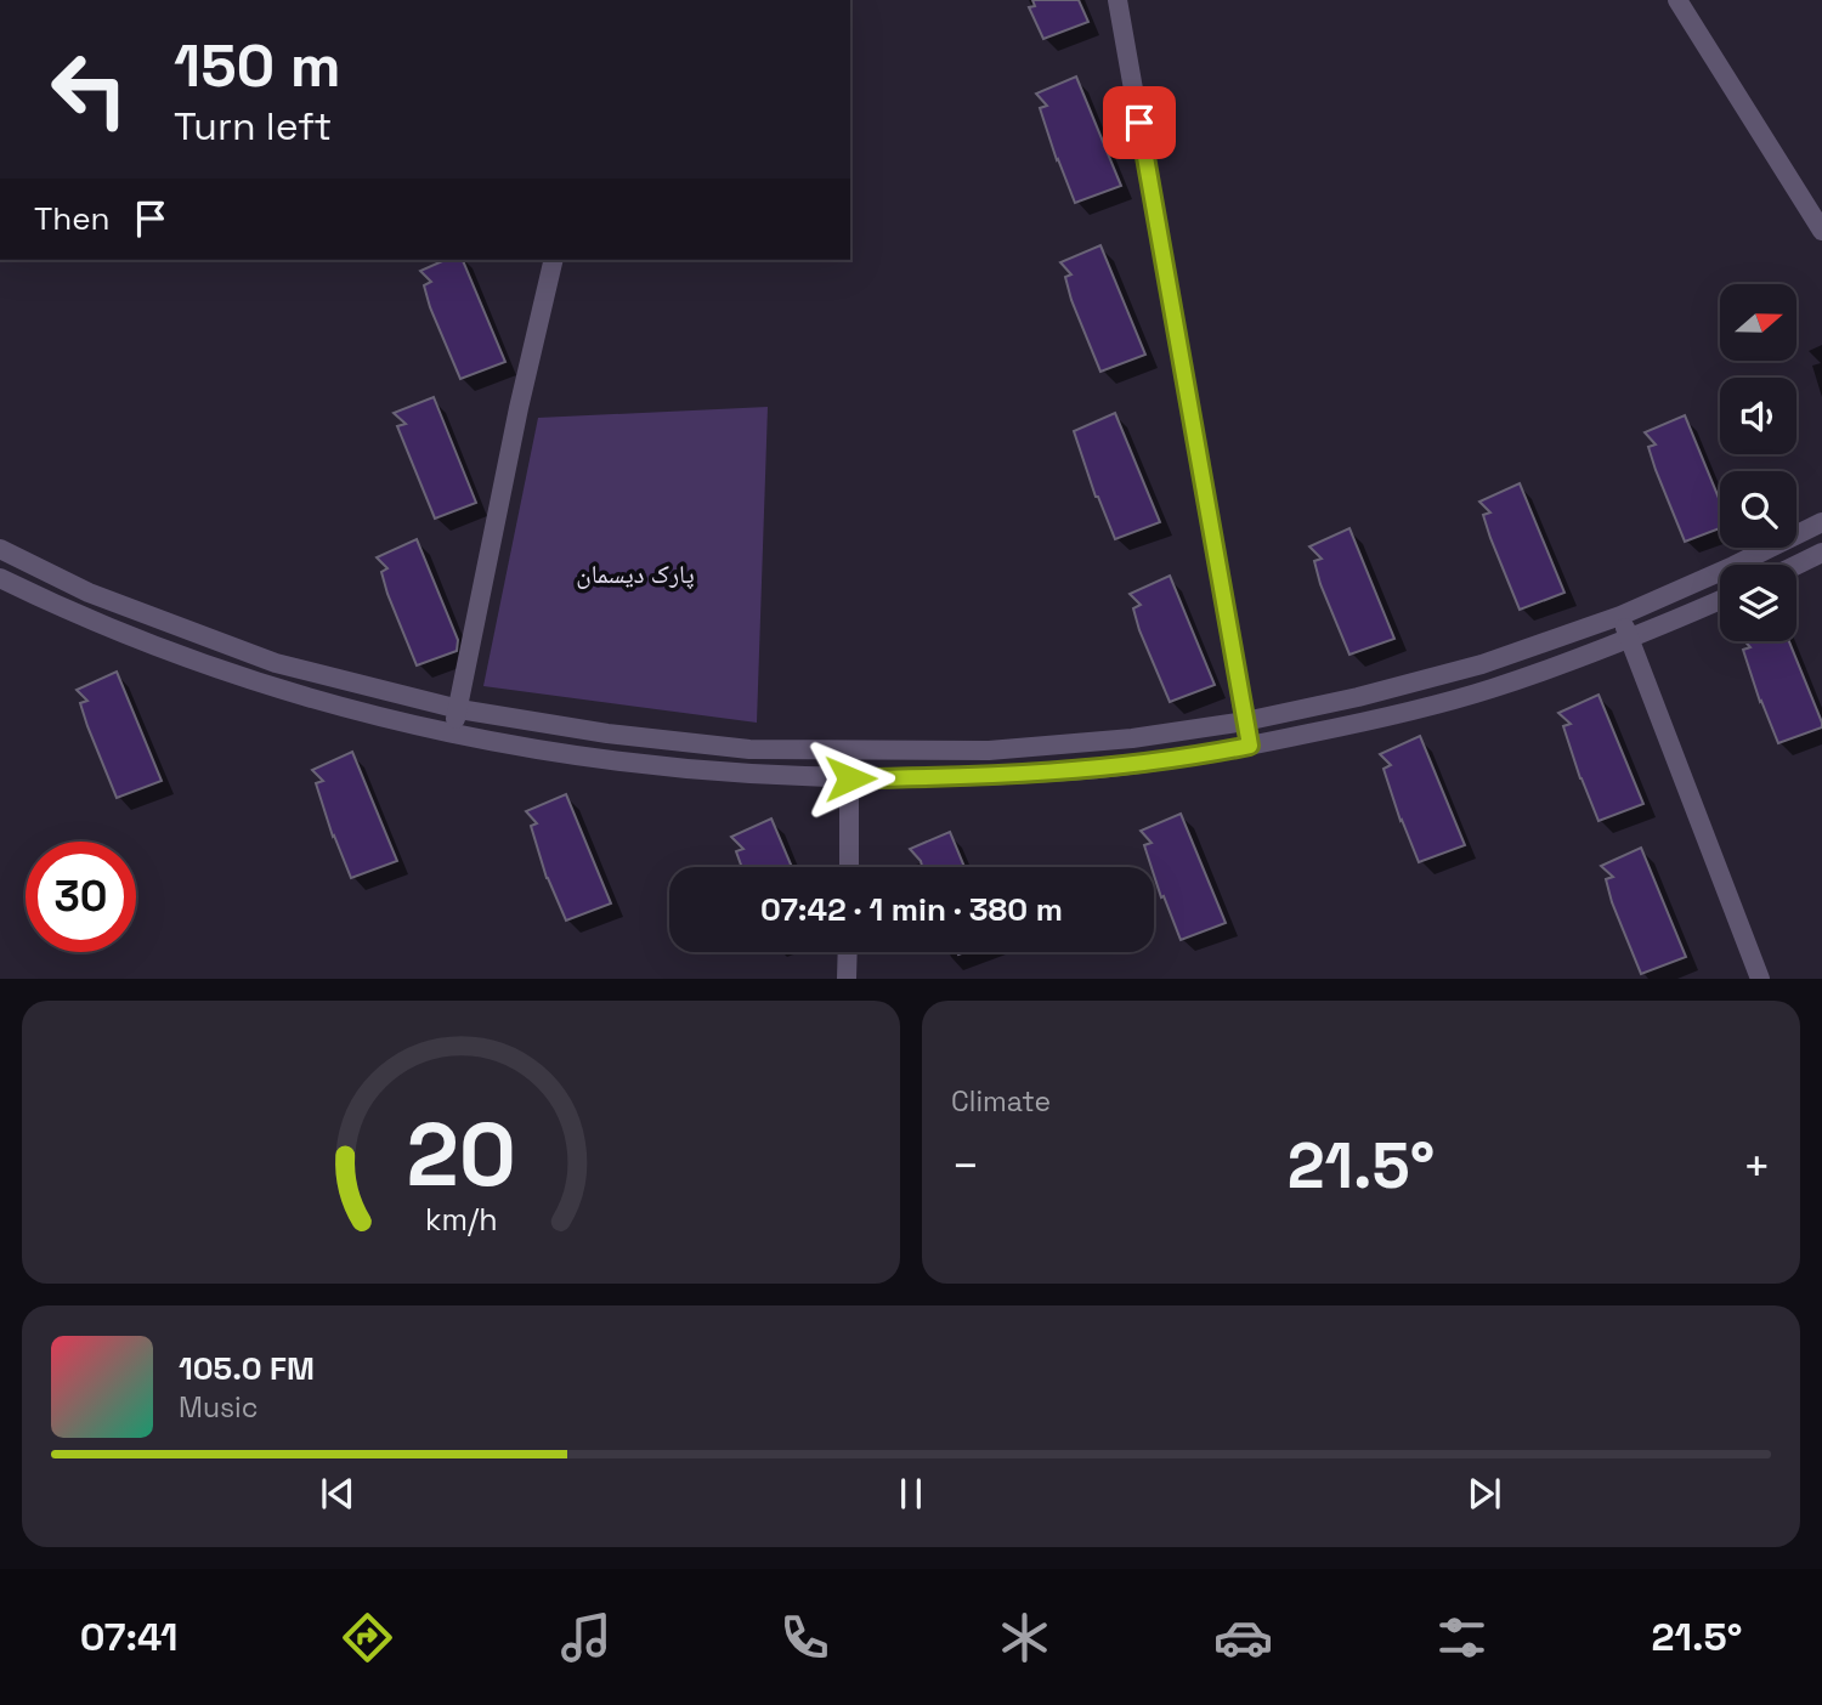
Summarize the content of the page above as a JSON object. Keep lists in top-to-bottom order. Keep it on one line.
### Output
{"parks":["پارک دیسمان"],"north":"right","page":{"turn":["150 m","Turn left"],"then":"Then","limit":"30","trip":"07:42 · 1 min · 380 m","tile":"Climate","heat":["−","21.5°","+"],"song":["105.0 FM","Music"],"tabs":["07:41","21.5°"],"gauge":["20","km/h"]}}
